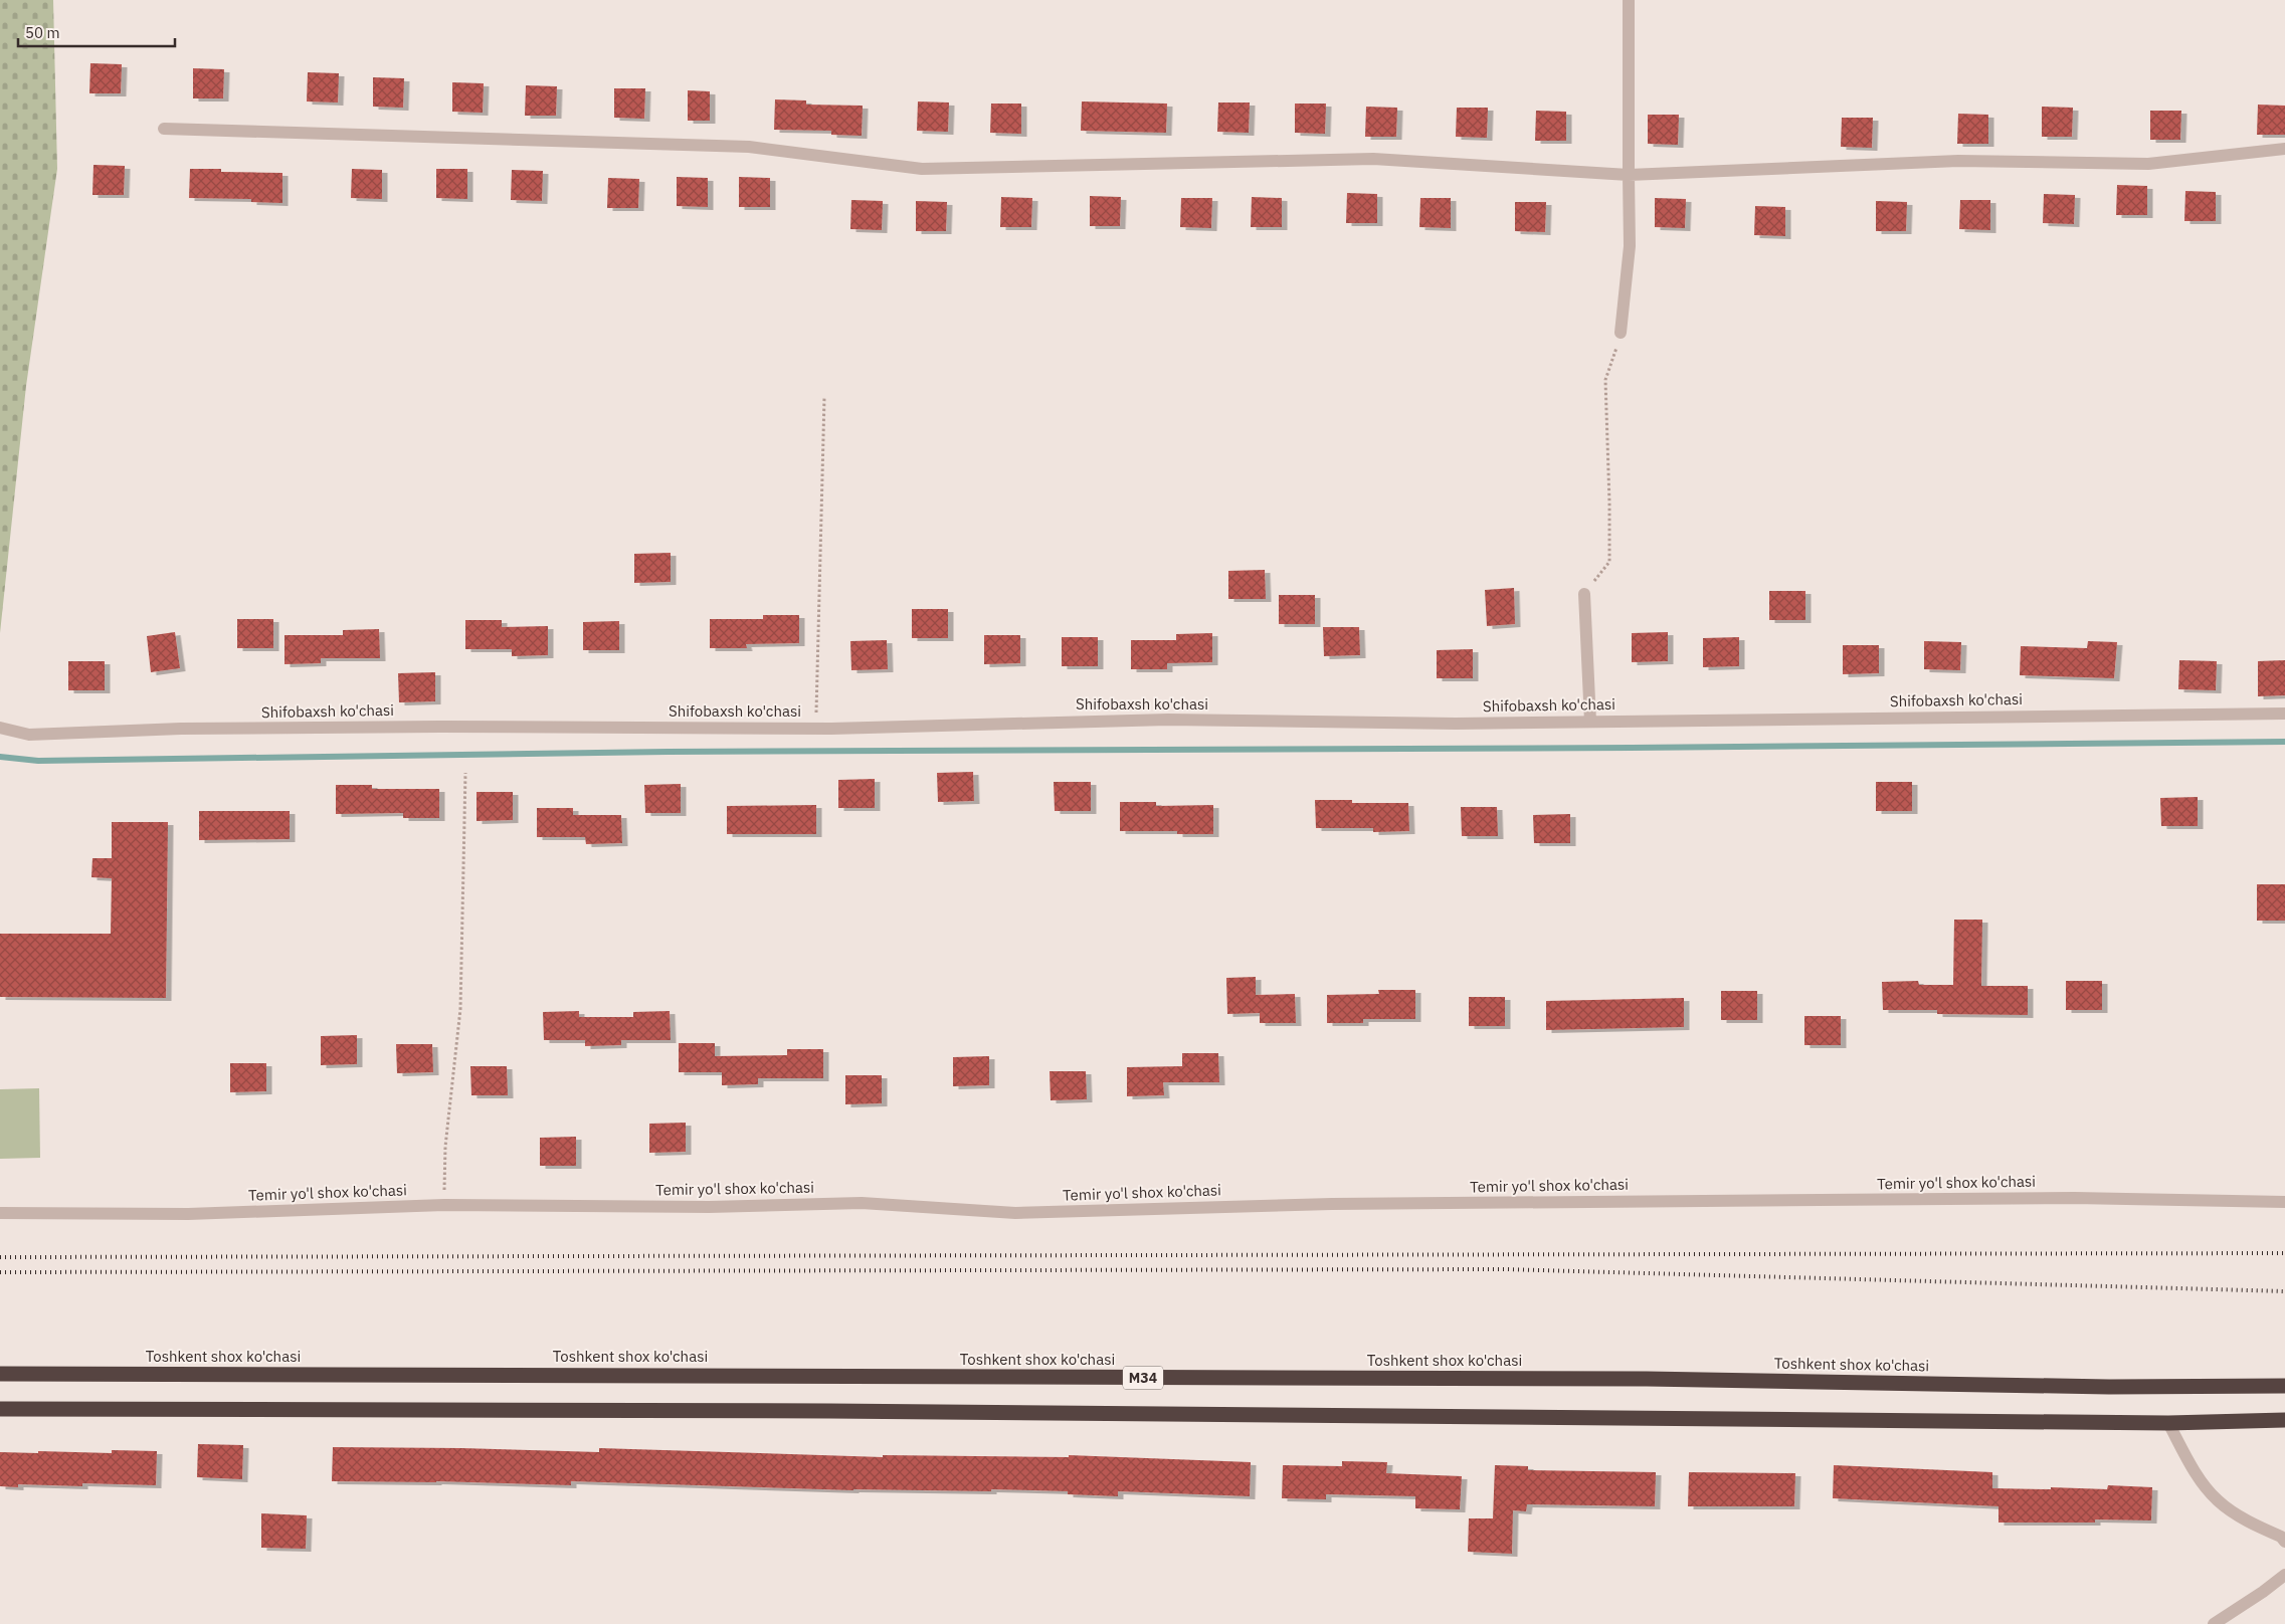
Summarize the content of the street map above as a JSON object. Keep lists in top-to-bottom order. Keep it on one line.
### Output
{"streets":{"highway":["Toshkent shox ko'chasi","M34"],"street":["Shifobaxsh ko'chasi","Temir yo'l shox ko'chasi"]},"scale_bar":"50 m"}
